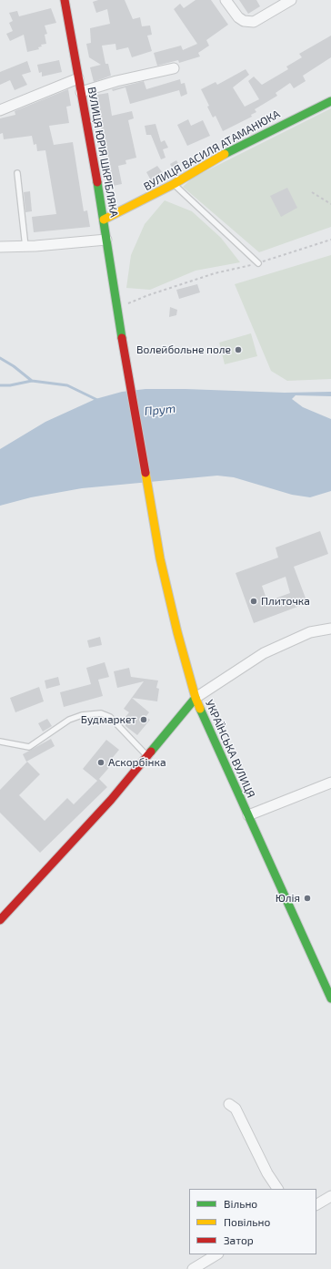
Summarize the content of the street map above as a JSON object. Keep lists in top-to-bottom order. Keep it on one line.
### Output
{"streets":{"main road":["ВУЛИЦЯ ВАСИЛЯ АТАМАНЮКА","ВУЛИЦЯ ЮРІЯ ШКРІБЛЯКА","УКРАЇНСЬКА ВУЛИЦЯ"]},"crossings":[["ВУЛИЦЯ ВАСИЛЯ АТАМАНЮКА","ВУЛИЦЯ ЮРІЯ ШКРІБЛЯКА"],["ВУЛИЦЯ ЮРІЯ ШКРІБЛЯКА","УКРАЇНСЬКА ВУЛИЦЯ"]],"water":["Прут"],"places":["Волейбольне поле","Плиточка","Будмаркет","Аскорбінка","Юлія"],"legend":["Вільно","Повільно","Затор"]}
